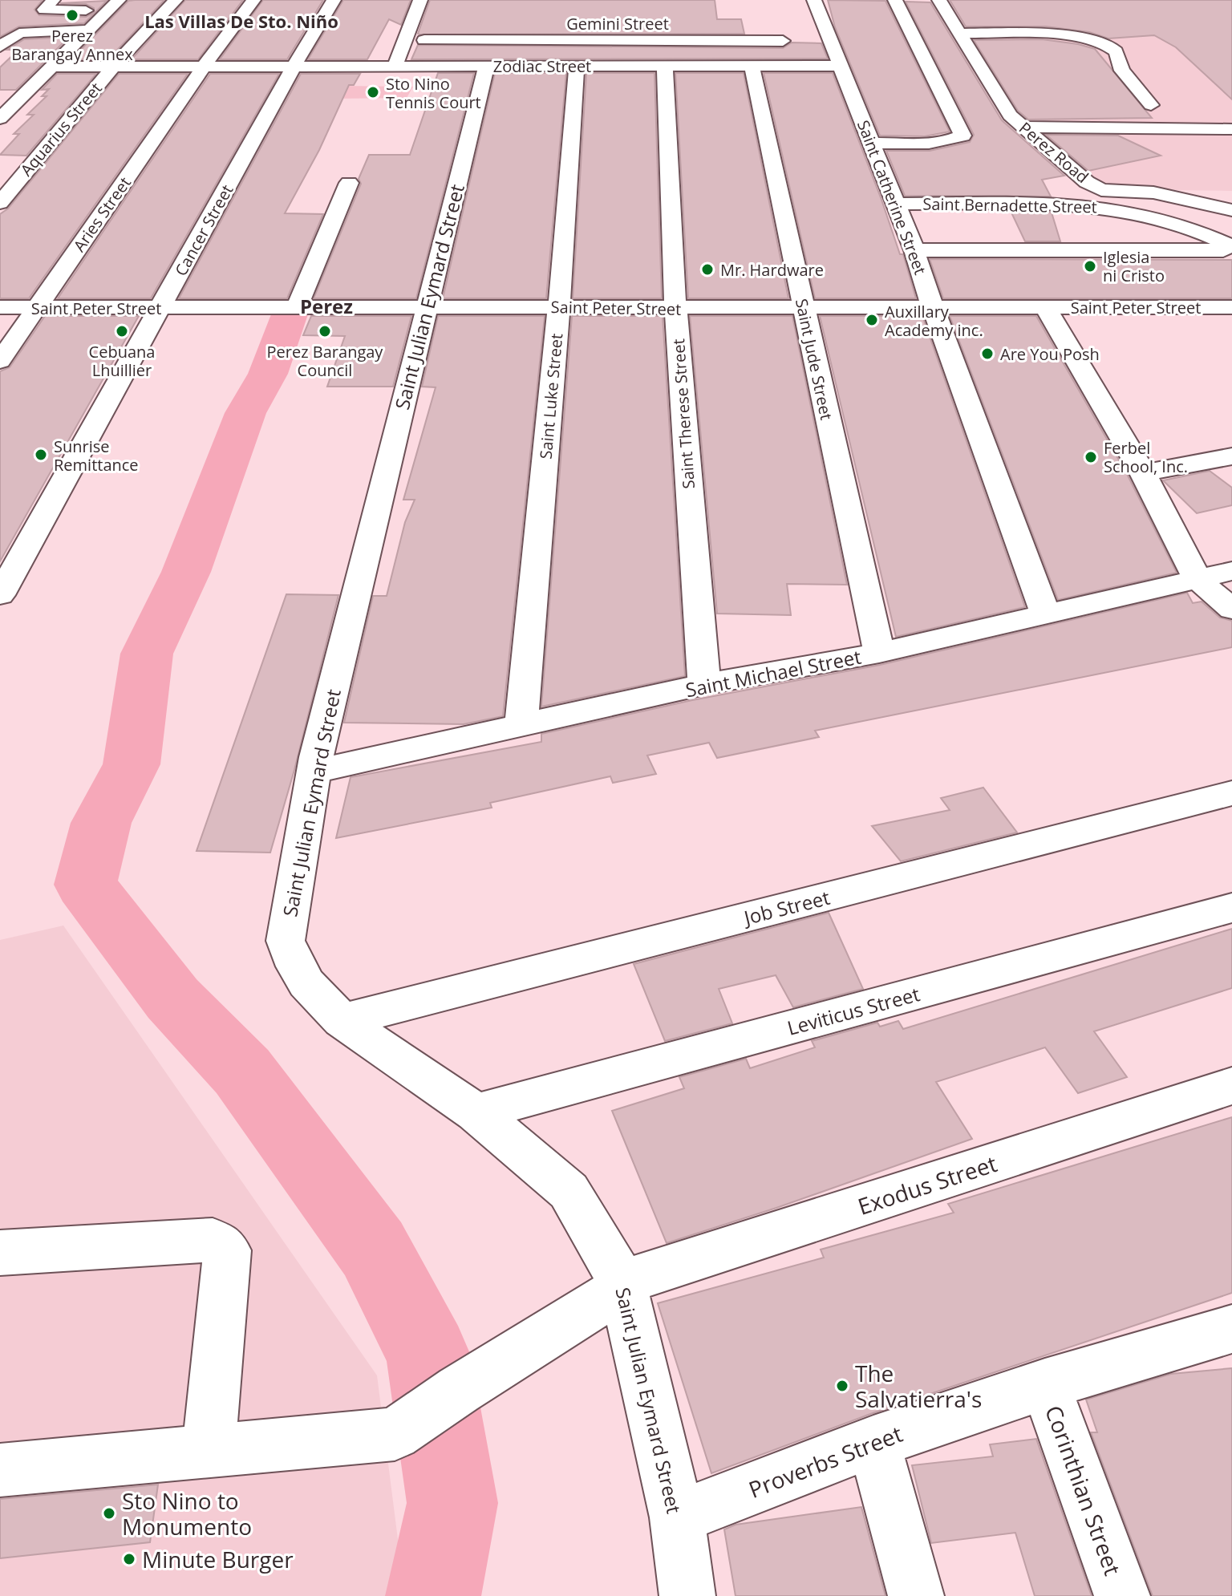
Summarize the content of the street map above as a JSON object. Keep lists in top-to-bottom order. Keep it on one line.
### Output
{"streets":{"street":["Gemini Street","Zodiac Street","Aquarius Street","Perez Road","Saint Catherine Street","Saint Bernadette Street","Aries Street","Cancer Street","Saint Julian Eymard Street","Saint Peter Street","Saint Jude Street","Saint Luke Street","Saint Therese Street","Saint Michael Street","Job Street","Leviticus Street","Exodus Street","Proverbs Street","Corinthian Street"]},"crossings":[["Zodiac Street","Aquarius Street"],["Zodiac Street","Saint Catherine Street"],["Zodiac Street","Aries Street"],["Zodiac Street","Cancer Street"],["Zodiac Street","Saint Julian Eymard Street"],["Zodiac Street","Saint Jude Street"],["Zodiac Street","Saint Luke Street"],["Zodiac Street","Saint Therese Street"],["Saint Catherine Street","Saint Bernadette Street"],["Saint Catherine Street","Saint Peter Street"],["Saint Catherine Street","Saint Michael Street"],["Aries Street","Saint Peter Street"],["Cancer Street","Saint Peter Street"],["Saint Julian Eymard Street","Saint Peter Street"],["Saint Julian Eymard Street","Saint Michael Street"],["Saint Julian Eymard Street","Job Street"],["Saint Julian Eymard Street","Leviticus Street"],["Saint Julian Eymard Street","Exodus Street"],["Saint Julian Eymard Street","Proverbs Street"],["Saint Peter Street","Saint Jude Street"],["Saint Peter Street","Saint Luke Street"],["Saint Peter Street","Saint Therese Street"],["Saint Jude Street","Saint Michael Street"],["Saint Luke Street","Saint Michael Street"],["Saint Therese Street","Saint Michael Street"],["Proverbs Street","Corinthian Street"]],"districts":["Las Villas De Sto. Niño","Perez"],"places":["Perez Barangay Annex","Sto Nino Tennis Court","Iglesia ni Cristo","Mr. Hardware","Auxillary Academy inc.","Cebuana Lhuillier","Perez Barangay Council","Are You Posh","Sunrise Remittance","Ferbel School, Inc.","The Salvatierra's","Sto Nino to Monumento","Minute Burger"]}
